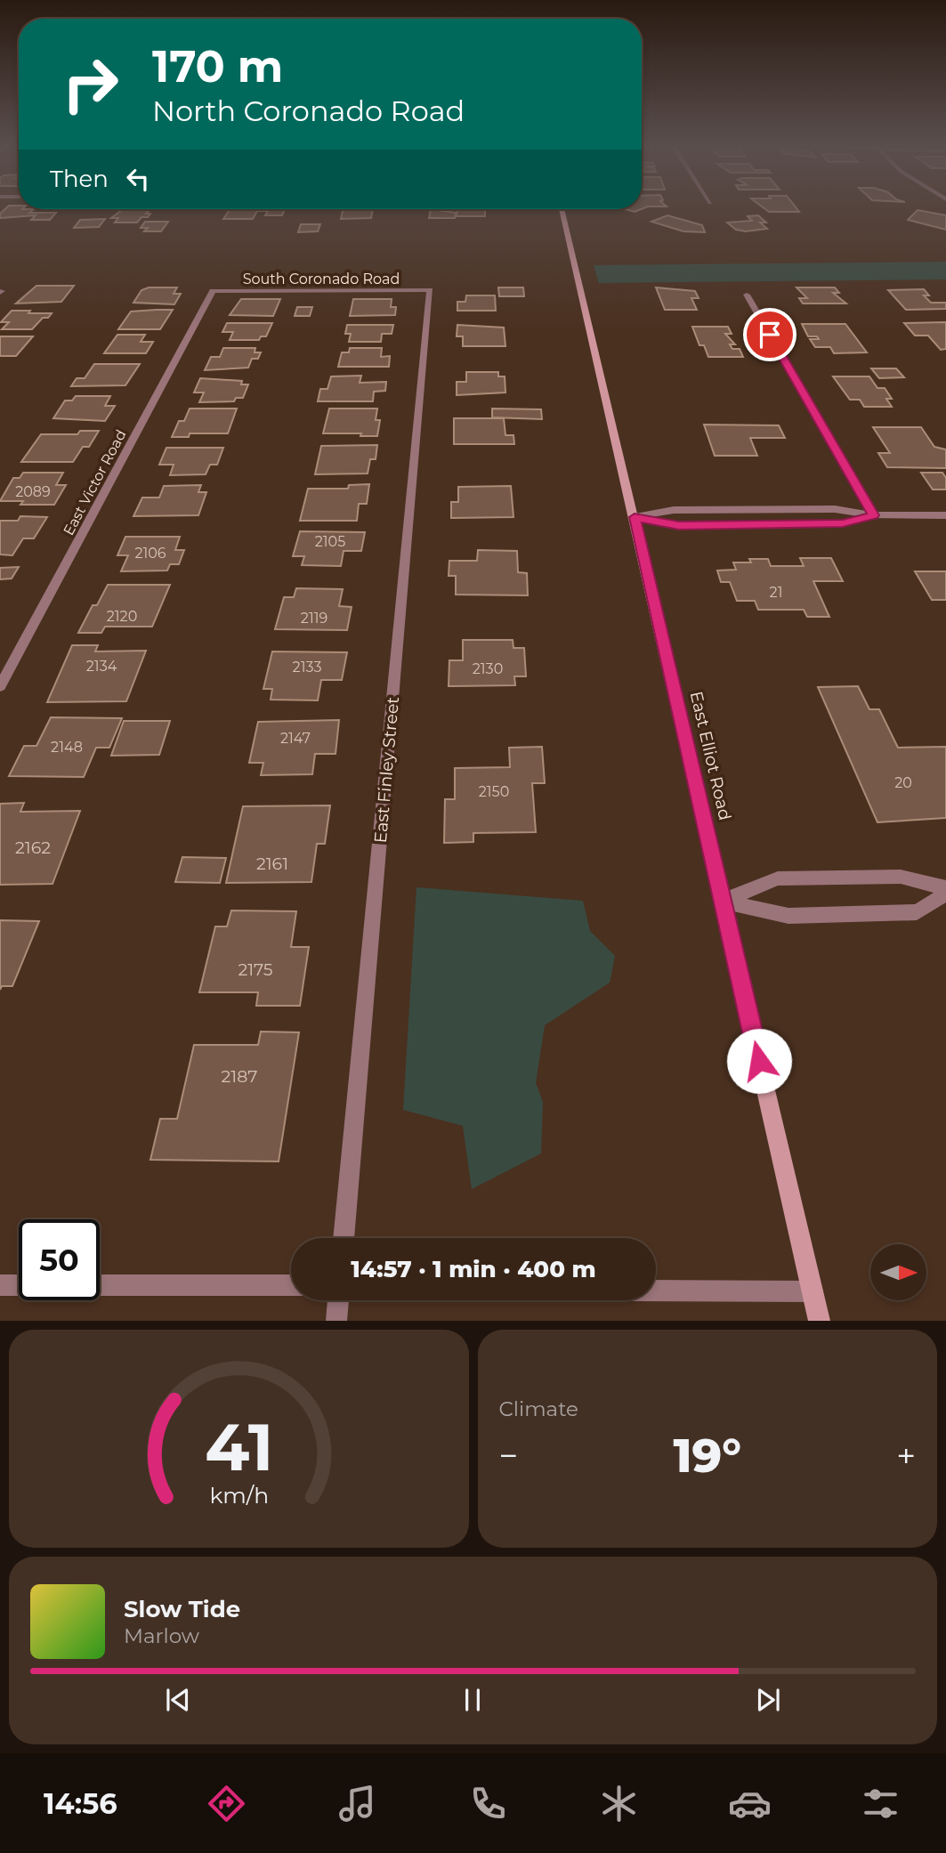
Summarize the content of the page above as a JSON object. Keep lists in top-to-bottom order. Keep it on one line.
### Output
{"streets":{"main road":["East Elliot Road"],"street":["South Coronado Road","East Victor Road","East Finley Street"]},"crossings":[["South Coronado Road","East Victor Road"],["South Coronado Road","East Finley Street"]],"house_numbers":["2089","2105","2106","21","2120","2119","2134","2133","2130","2147","2148","20","2150","2162","2161","2175","2187"],"north":"right","page":{"turn":["170 m","North Coronado Road"],"then":"Then","limit":"50","trip":"14:57 · 1 min · 400 m","tile":"Climate","heat":["−","19°","+"],"song":["Slow Tide","Marlow"],"tabs":"14:56","gauge":["41","km/h"]}}
